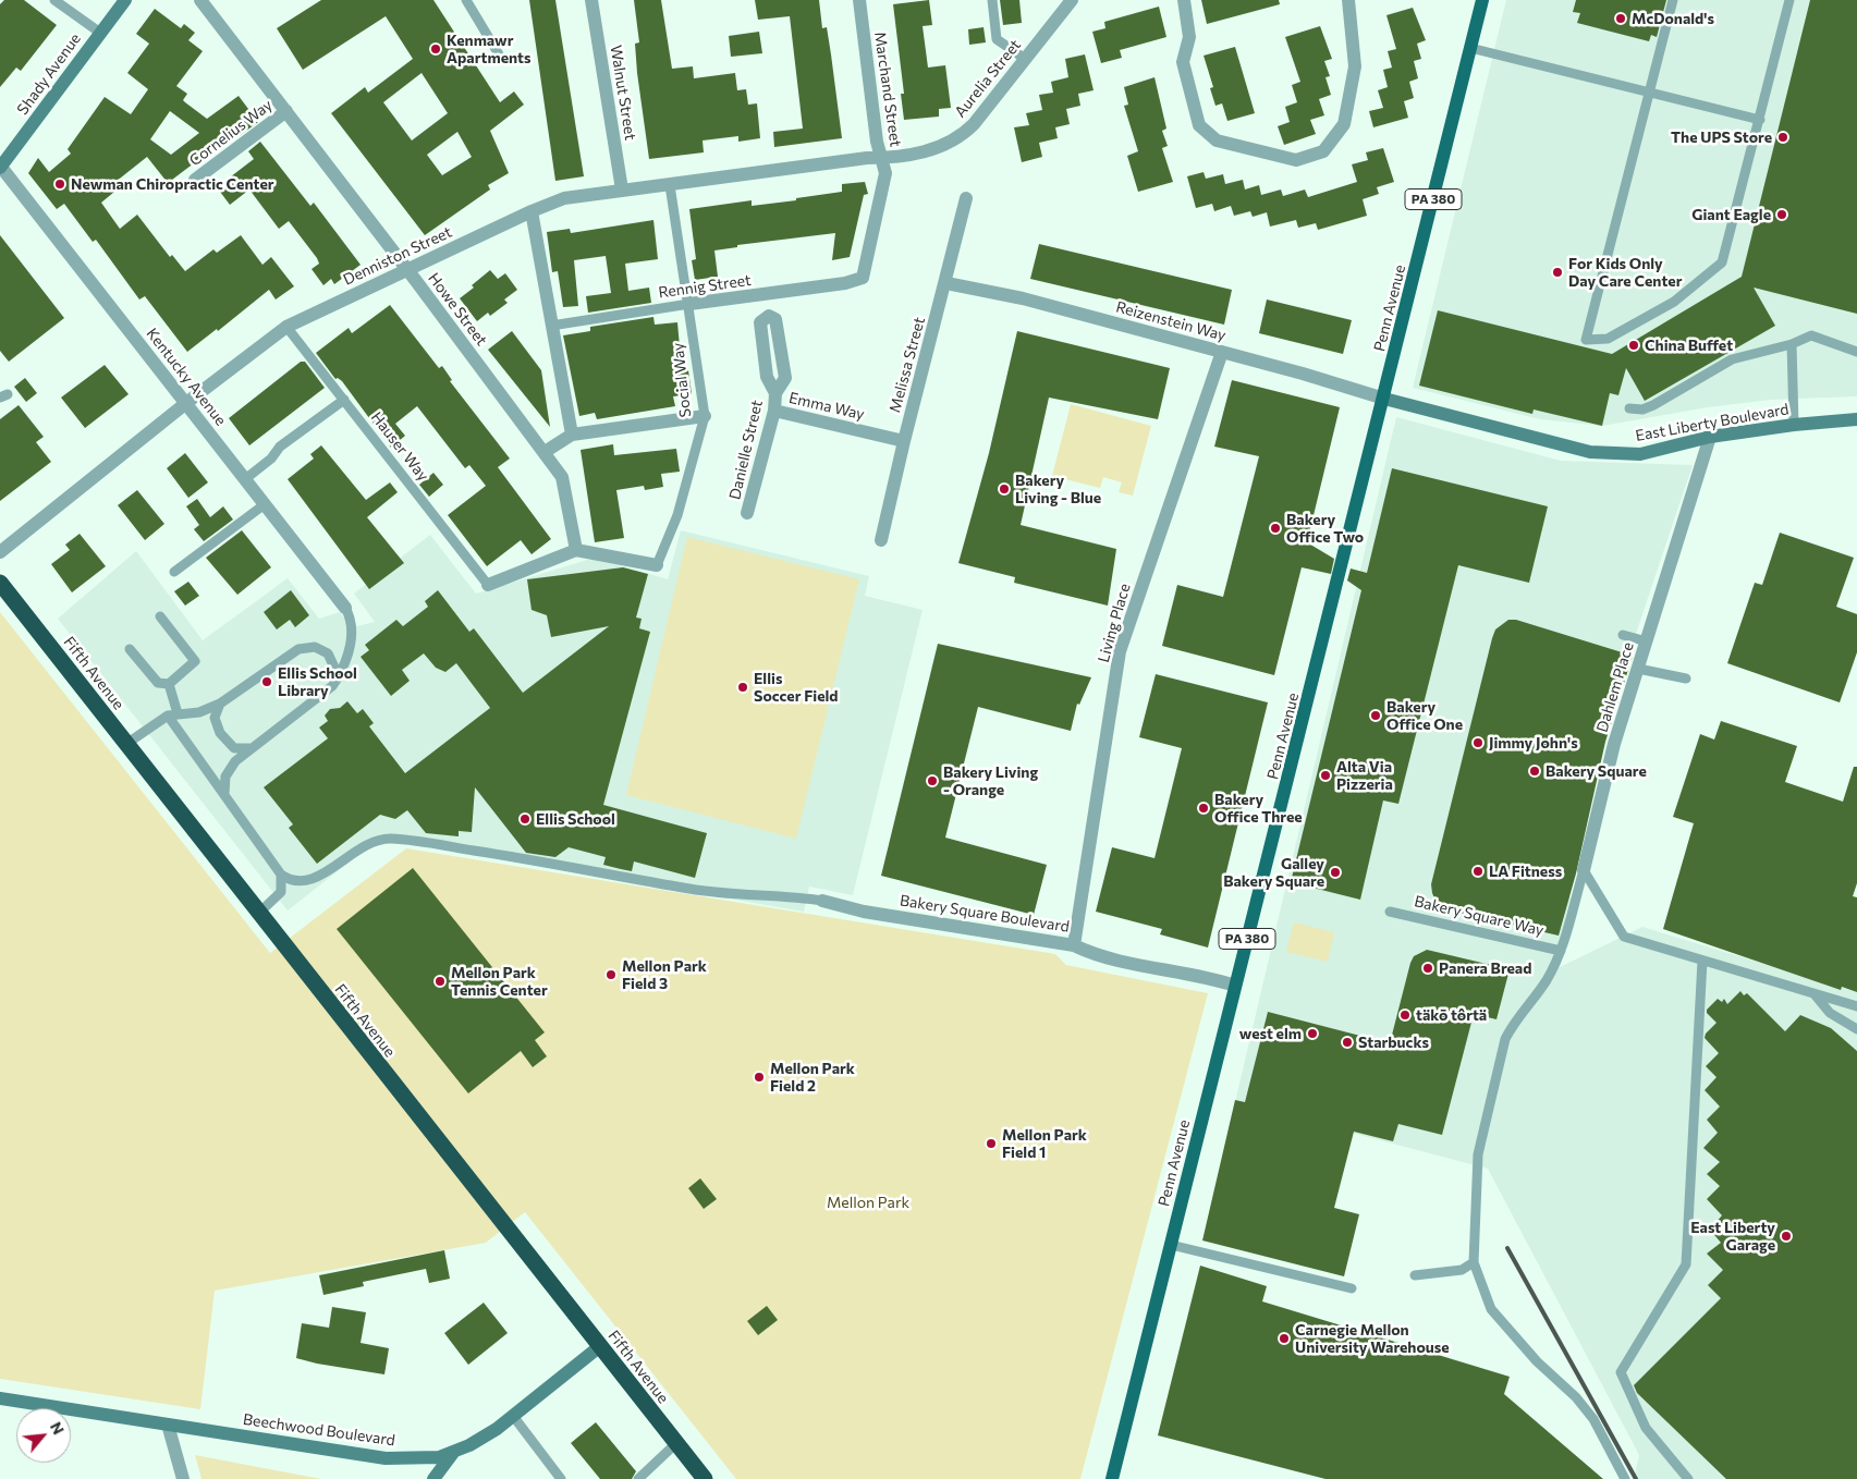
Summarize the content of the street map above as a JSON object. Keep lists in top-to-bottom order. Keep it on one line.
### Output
{"streets":{"highway":["Fifth Avenue"],"main road":["Shady Avenue","PA 380","Penn Avenue","East Liberty Boulevard","Beechwood Boulevard"],"street":["Aurelia Street","Marchand Street","Walnut Street","Cornelius Way","Denniston Street","Rennig Street","Howe Street","Reizenstein Way","Melissa Street","Kentucky Avenue","Emma Way","Danielle Street","Living Place","Dahlem Place","Bakery Square Boulevard"],"lane":["Social Way","Hauser Way","Bakery Square Way"]},"crossings":[["Shady Avenue","Kentucky Avenue"],["Aurelia Street","Marchand Street"],["Aurelia Street","Denniston Street"],["Marchand Street","Denniston Street"],["Marchand Street","Rennig Street"],["Walnut Street","Denniston Street"],["Cornelius Way","Howe Street"],["Denniston Street","Howe Street"],["Denniston Street","Kentucky Avenue"],["Denniston Street","Social Way"],["Denniston Street","Hauser Way"],["Rennig Street","Social Way"],["Penn Avenue","Reizenstein Way"],["Penn Avenue","East Liberty Boulevard"],["Penn Avenue","Bakery Square Boulevard"],["Reizenstein Way","Melissa Street"],["Reizenstein Way","East Liberty Boulevard"],["Reizenstein Way","Living Place"],["Melissa Street","Emma Way"],["Emma Way","Danielle Street"],["East Liberty Boulevard","Dahlem Place"],["Living Place","Bakery Square Boulevard"],["Fifth Avenue","Beechwood Boulevard"],["Dahlem Place","Bakery Square Way"]],"parks":["Mellon Park"],"places":["McDonald's","Kenmawr Apartments","The UPS Store","Newman Chiropractic Center","Giant Eagle","For Kids Only Day Care Center","China Buffet","Bakery Living - Blue","Bakery Office Two","Ellis School Library","Ellis Soccer Field","Bakery Office One","Jimmy John's","Bakery Square","Alta Via Pizzeria","Bakery Living - Orange","Bakery Office Three","Ellis School","LA Fitness","Galley Bakery Square","Panera Bread","Mellon Park Field 3","Mellon Park Tennis Center","täkō tôrtä","west elm","Starbucks","Mellon Park Field 2","Mellon Park Field 1","East Liberty Garage","Carnegie Mellon University Warehouse"],"north":"top right"}
